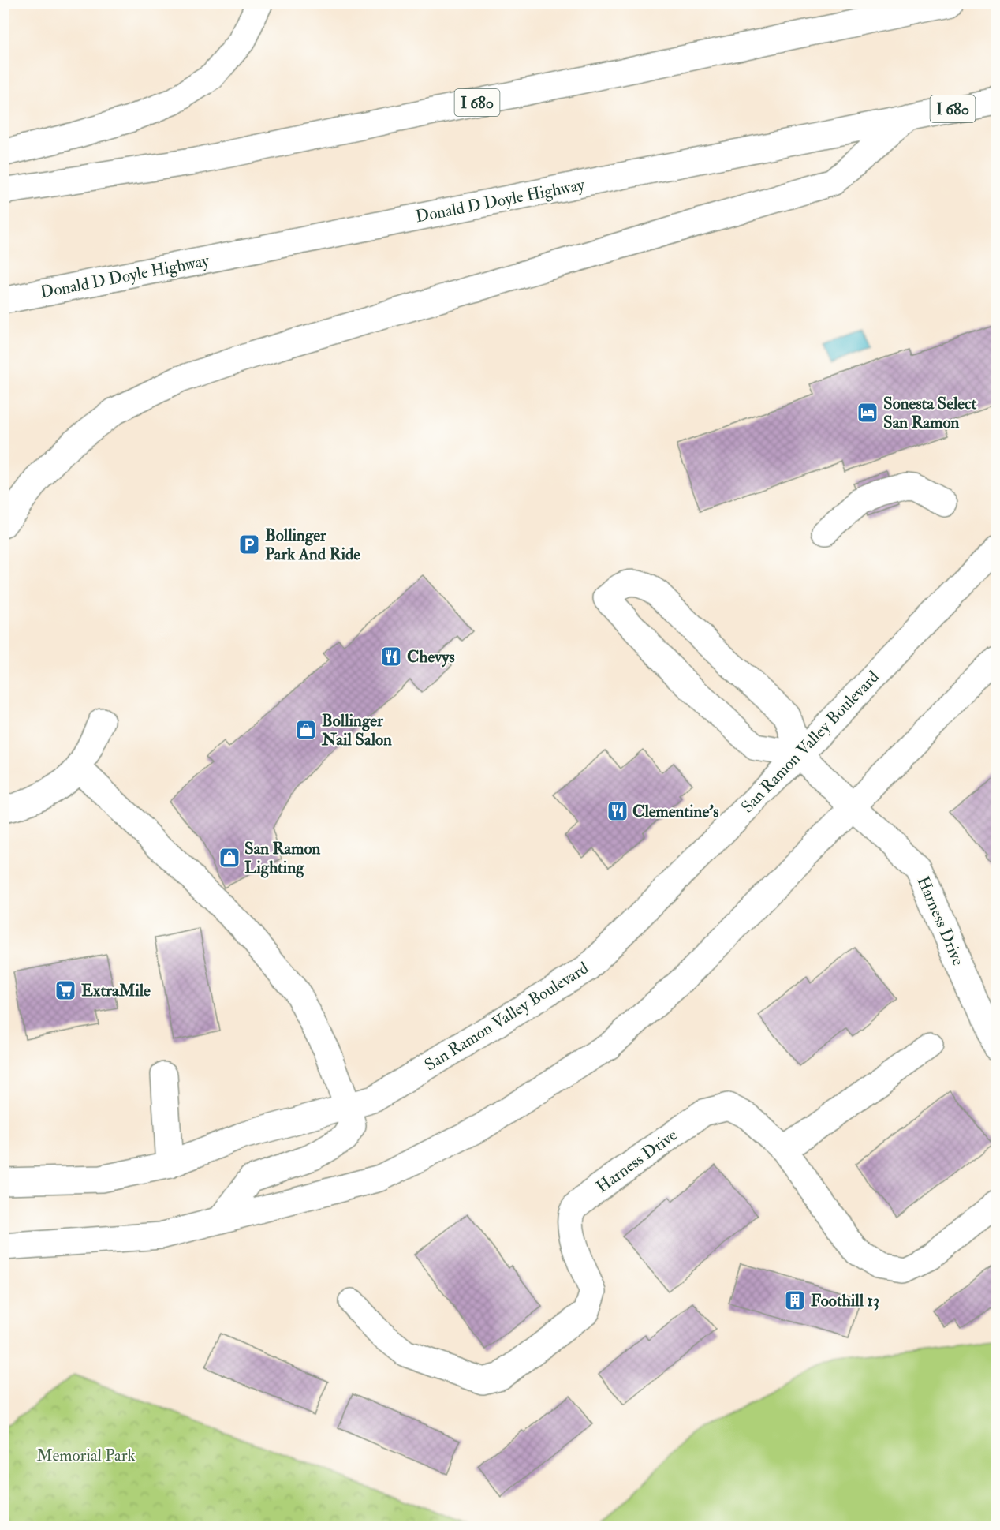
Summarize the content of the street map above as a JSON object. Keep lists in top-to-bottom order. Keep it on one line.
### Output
{"streets":{"main road":["I 680","Donald D Doyle Highway","San Ramon Valley Boulevard","Harness Drive"]},"crossings":[["San Ramon Valley Boulevard","Harness Drive"]],"parks":["Memorial Park"],"places":{"hotel":["Sonesta Select San Ramon"],"parking":["Bollinger Park And Ride"],"restaurant":["Chevys","Clementine's"],"shop":["Bollinger Nail Salon","San Ramon Lighting"],"supermarket":["ExtraMile"],"building":["Foothill 13"]}}
